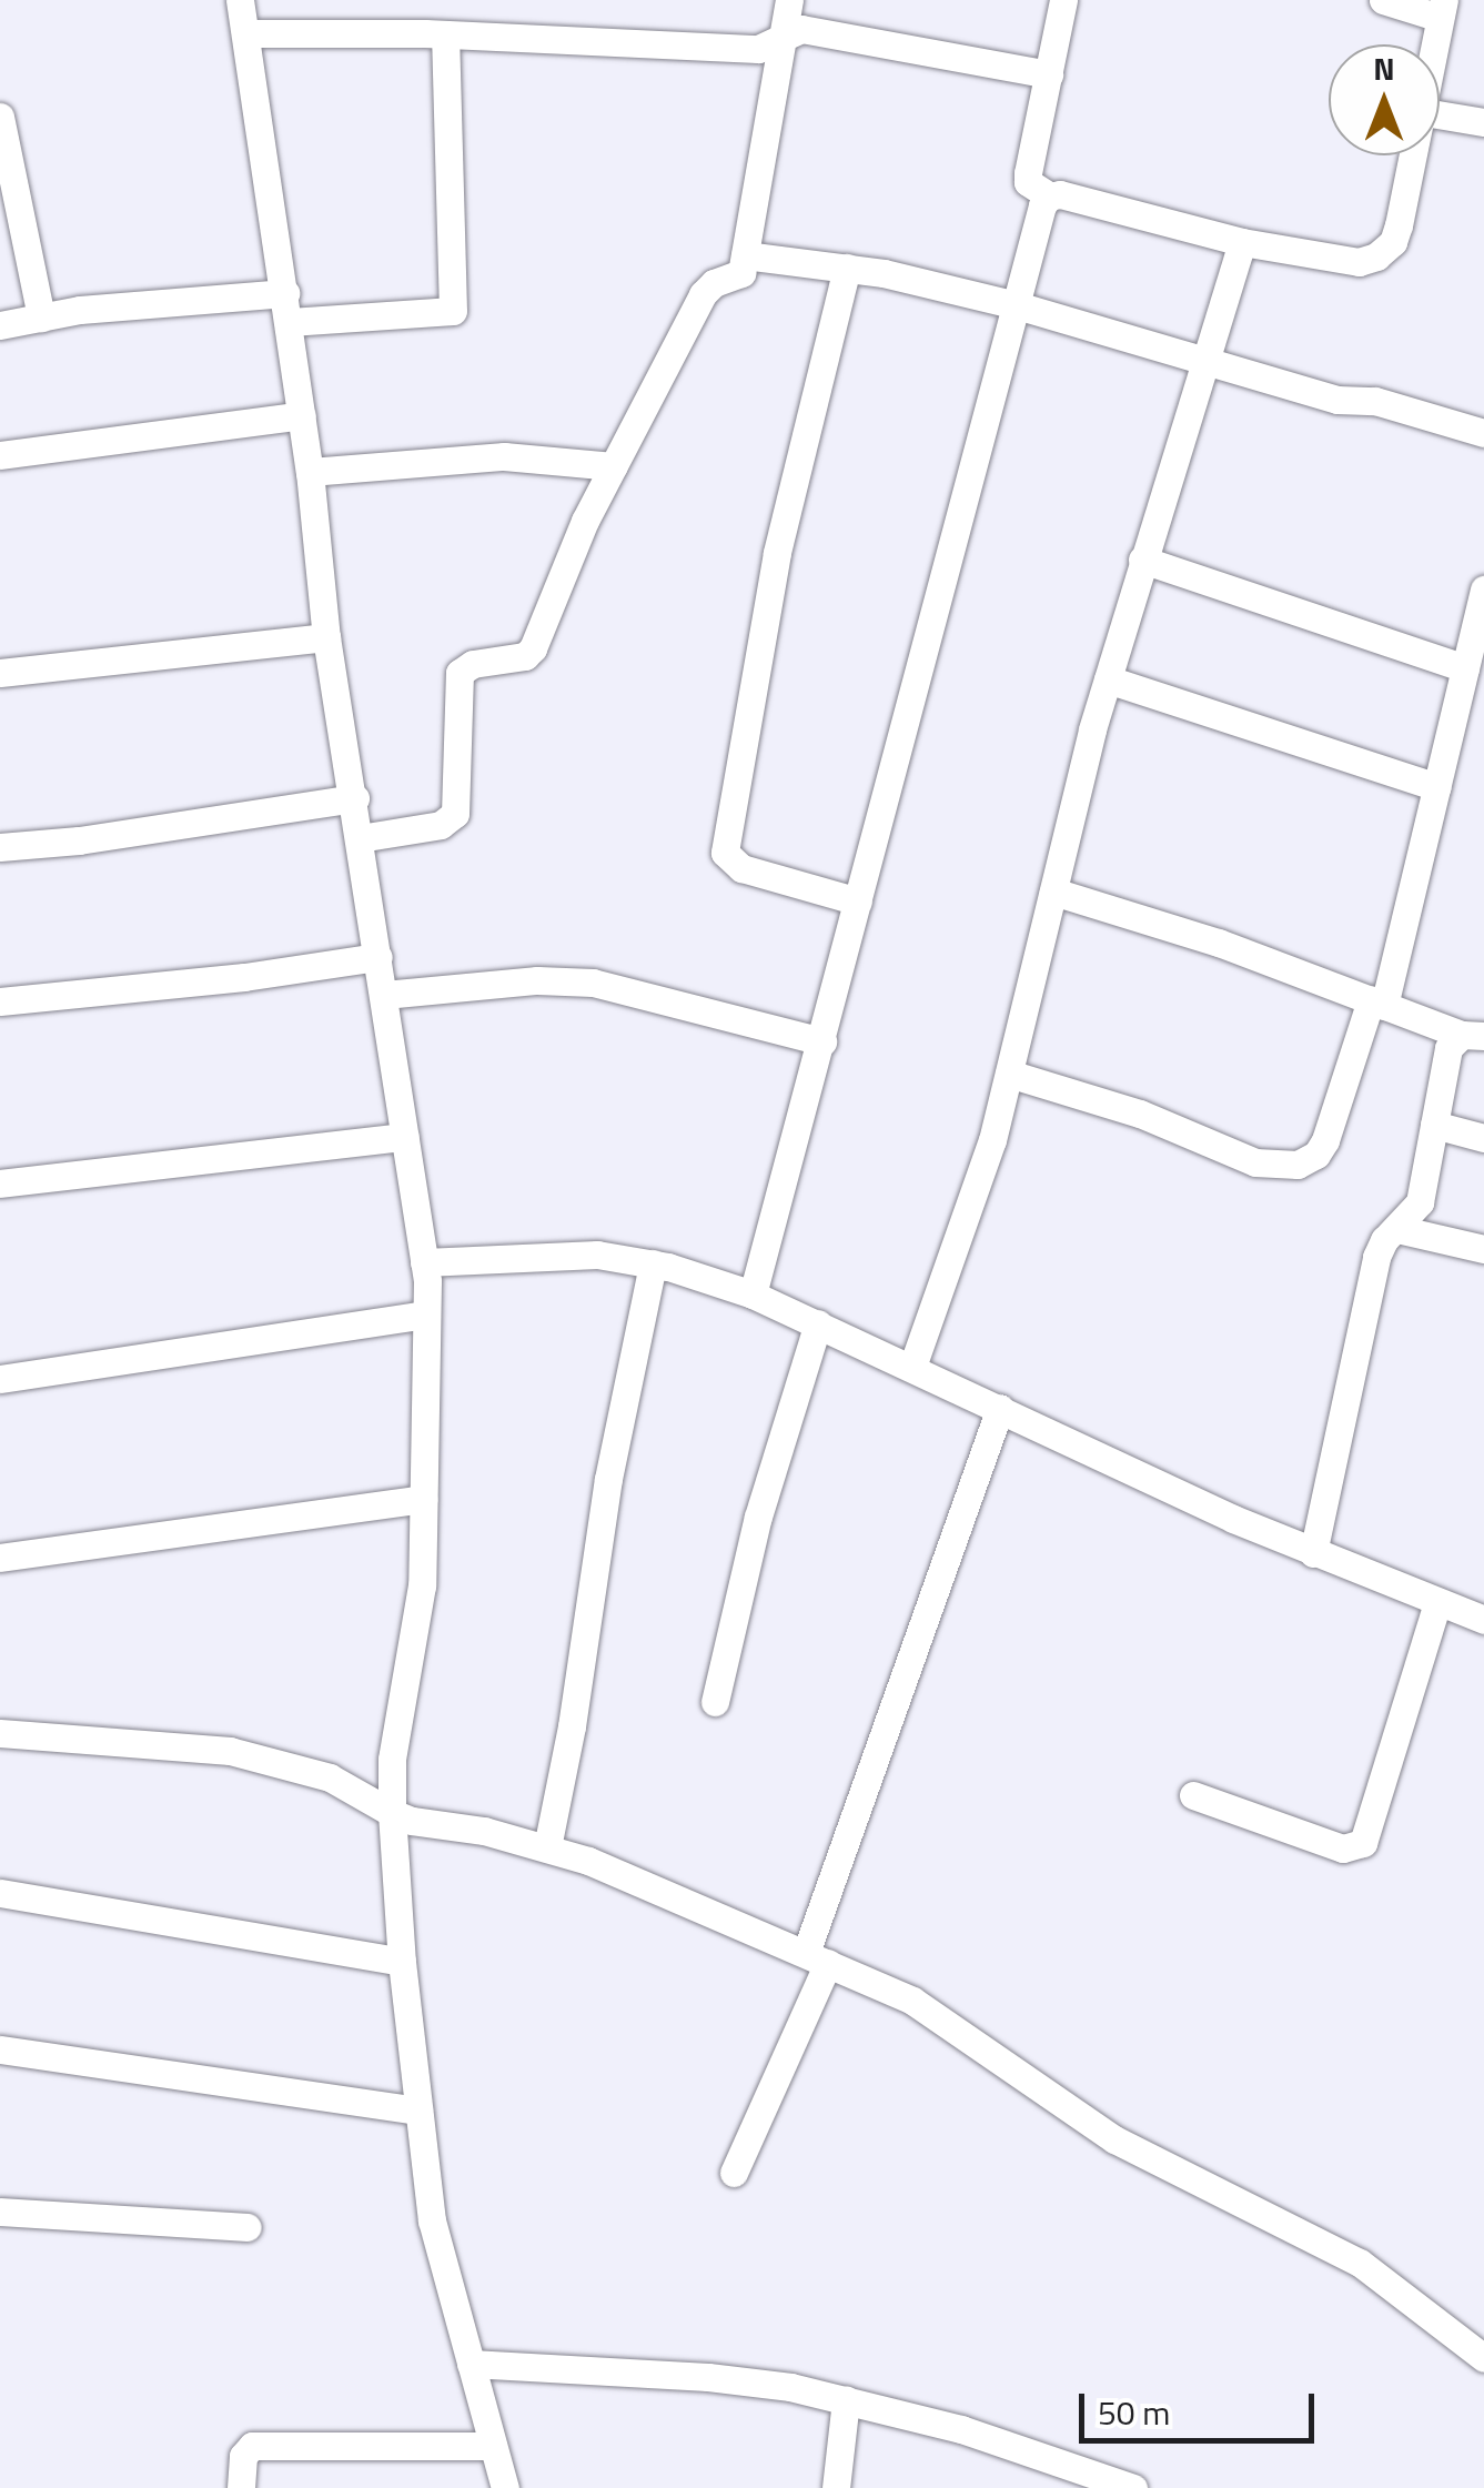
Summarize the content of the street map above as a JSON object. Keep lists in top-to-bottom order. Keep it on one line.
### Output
{"scale_bar":"50 m","north":"top"}
